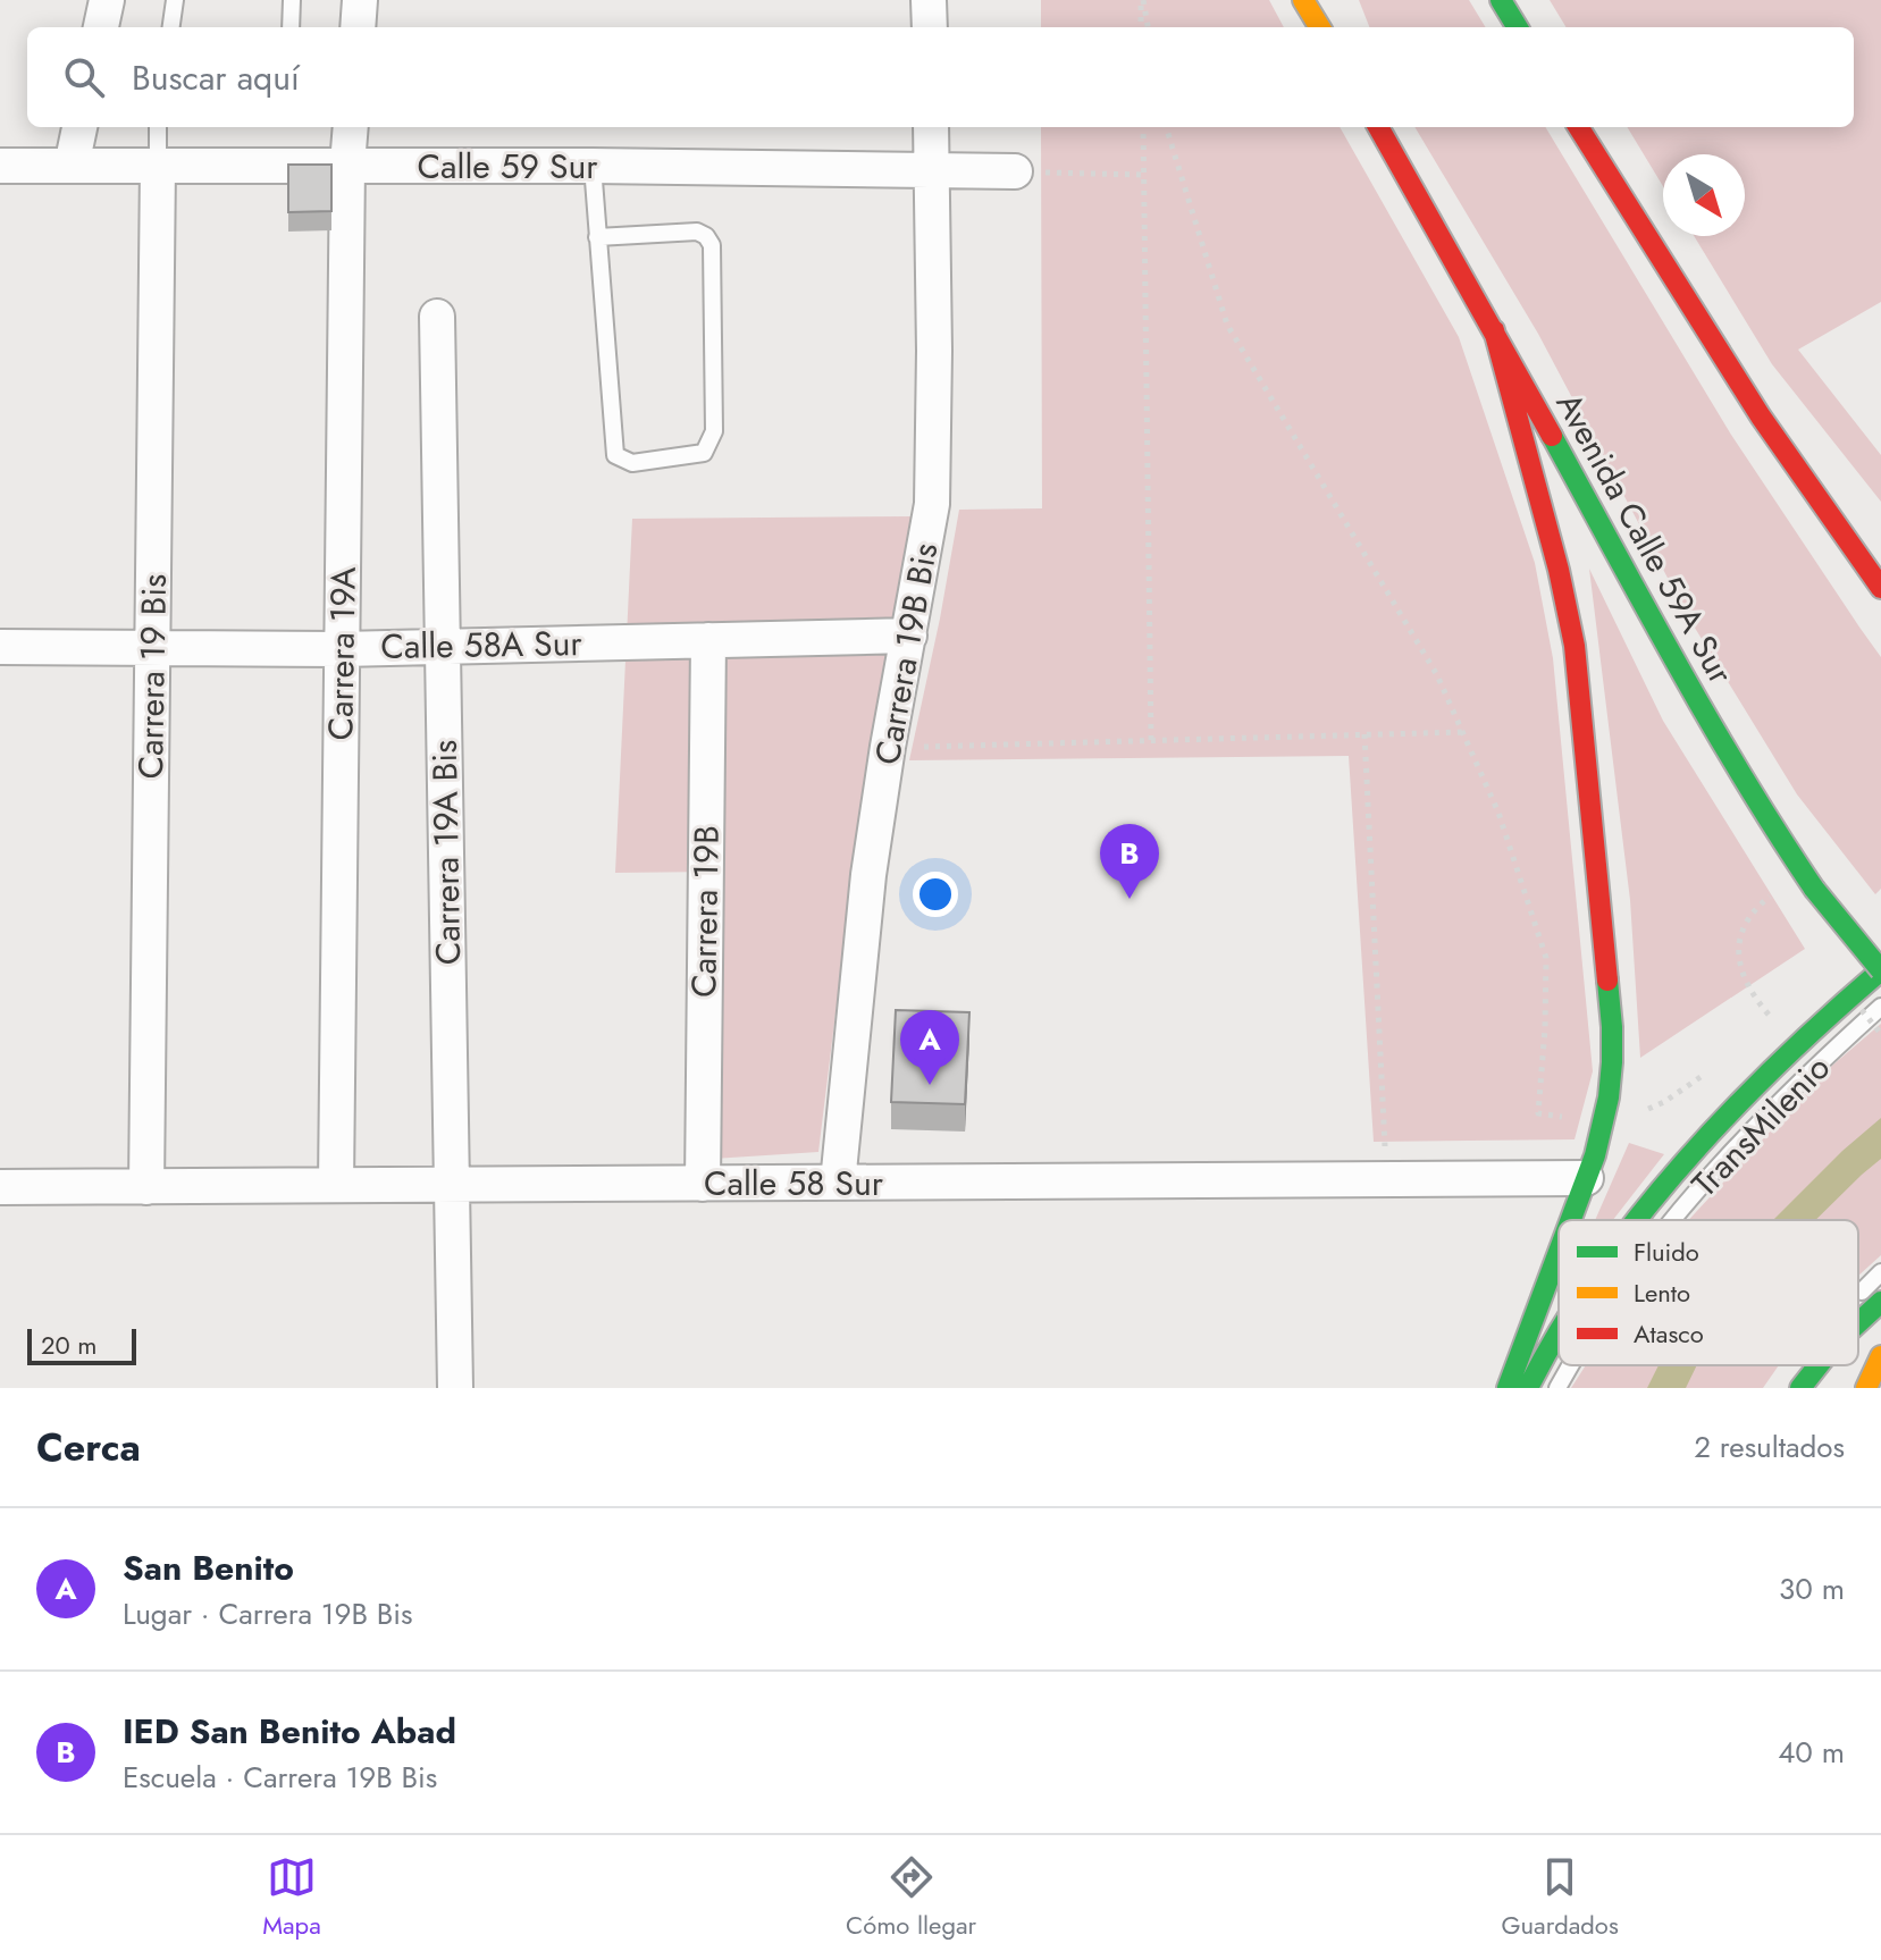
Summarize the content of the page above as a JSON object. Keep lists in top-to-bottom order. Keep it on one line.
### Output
{"streets":{"main road":["Avenida Calle 59A Sur"],"street":["Calle 59 Sur","Calle 58A Sur","Carrera 19A","Carrera 19B Bis","Carrera 19 Bis","Carrera 19A Bis","Carrera 19B","Calle 58 Sur"],"lane":["TransMilenio"]},"crossings":[["Calle 59 Sur","Carrera 19A"],["Calle 59 Sur","Carrera 19B Bis"],["Calle 59 Sur","Carrera 19 Bis"],["Calle 58A Sur","Carrera 19A"],["Calle 58A Sur","Carrera 19B Bis"],["Calle 58A Sur","Carrera 19 Bis"],["Calle 58A Sur","Carrera 19A Bis"],["Calle 58A Sur","Carrera 19B"],["Carrera 19A","Calle 58 Sur"],["Carrera 19B Bis","Calle 58 Sur"],["Carrera 19 Bis","Calle 58 Sur"],["Carrera 19A Bis","Calle 58 Sur"],["Carrera 19B","Calle 58 Sur"]],"legend":["Fluido","Lento","Atasco"],"scale_bar":"20 m","north":"bottom right","page":{"search":"Buscar aquí","pins":["B","A"],"scale":"20 m","heading":["Cerca","2 resultados"],"list":[{"mark":"A","name":"San Benito","note":"Lugar · Carrera 19B Bis","value":"30 m"},{"mark":"B","name":"IED San Benito Abad","note":"Escuela · Carrera 19B Bis","value":"40 m"}],"nav":["Mapa","Cómo llegar","Guardados"]}}
